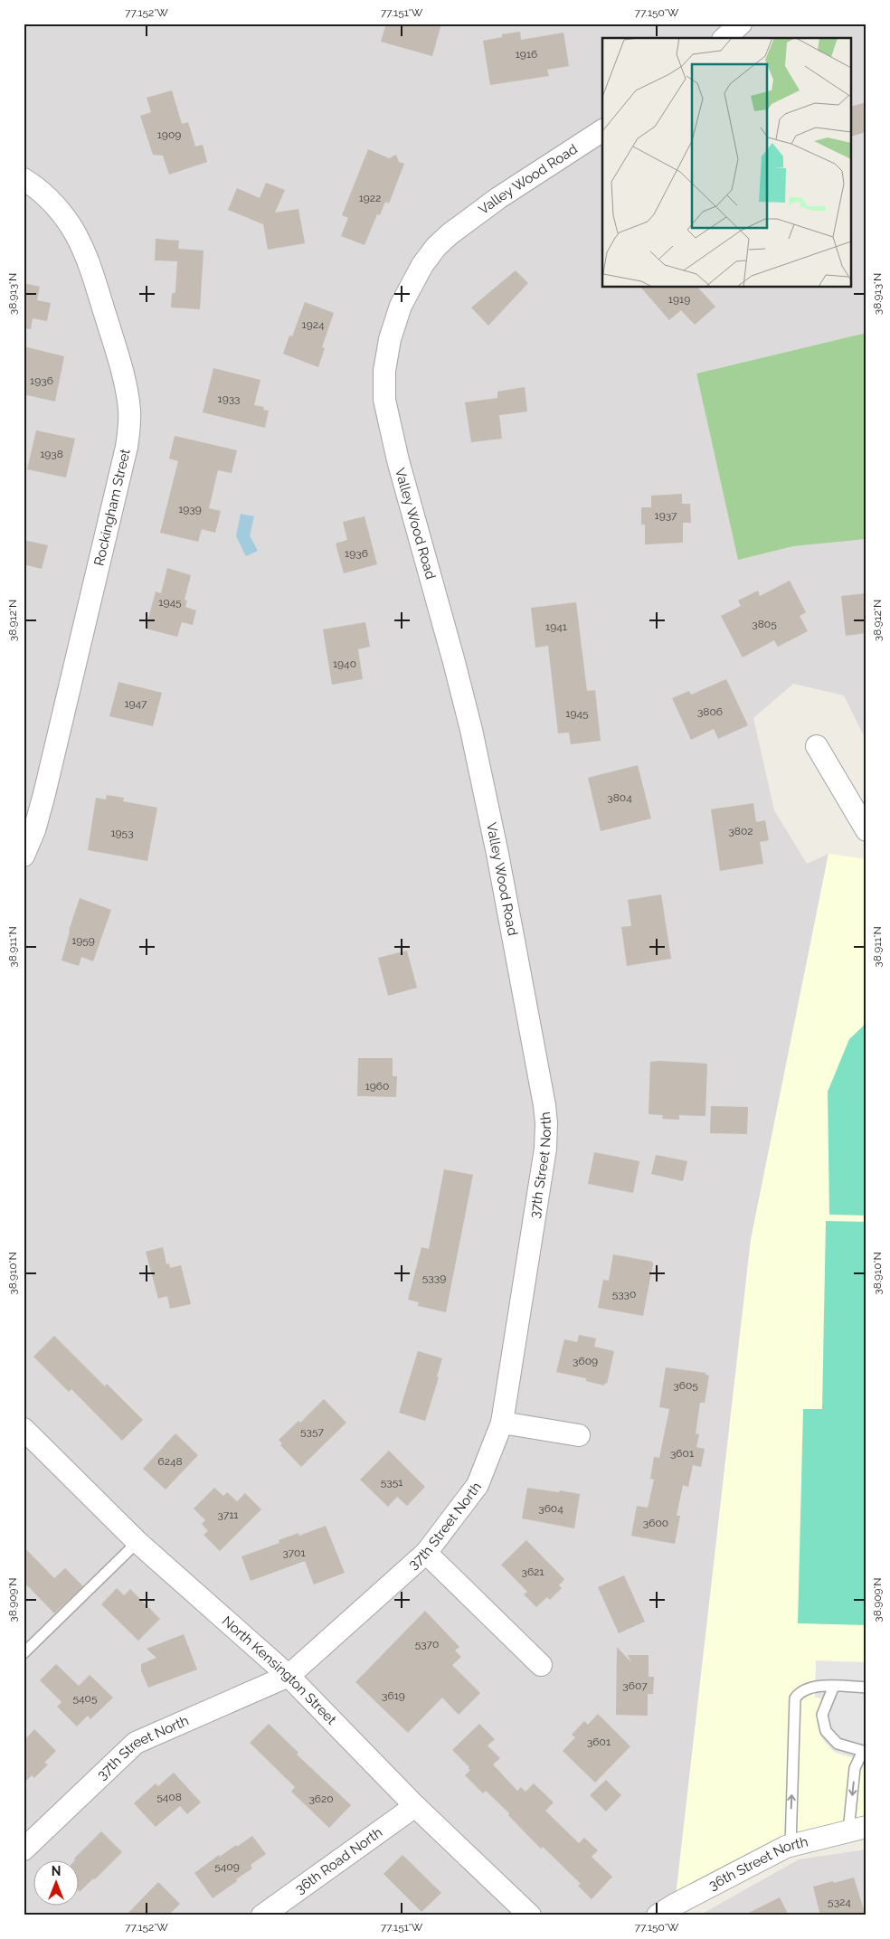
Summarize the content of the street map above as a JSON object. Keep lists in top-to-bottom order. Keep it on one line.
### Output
{"streets":{"street":["Valley Wood Road","Rockingham Street","37th Street North","North Kensington Street","36th Road North","36th Street North"]},"crossings":[["Valley Wood Road","37th Street North"],["37th Street North","North Kensington Street"],["North Kensington Street","36th Road North"]],"house_numbers":["1916","1909","1922","1919","1924","1936","1933","1938","1939","1937","1936","1945","3805","1941","1940","1947","3806","1945","3804","3802","1953","1959","1960","5339","5330","3609","3605","5357","3601","6248","5351","3604","3711","3600","3701","3621","5370","3607","3619","5405","3601","5408","3620","5409","5324"],"north":"top","coordinates":["77.152°W","77.151°W","77.150°W","38.913°N","38.912°N","38.911°N","38.910°N","38.909°N"]}
